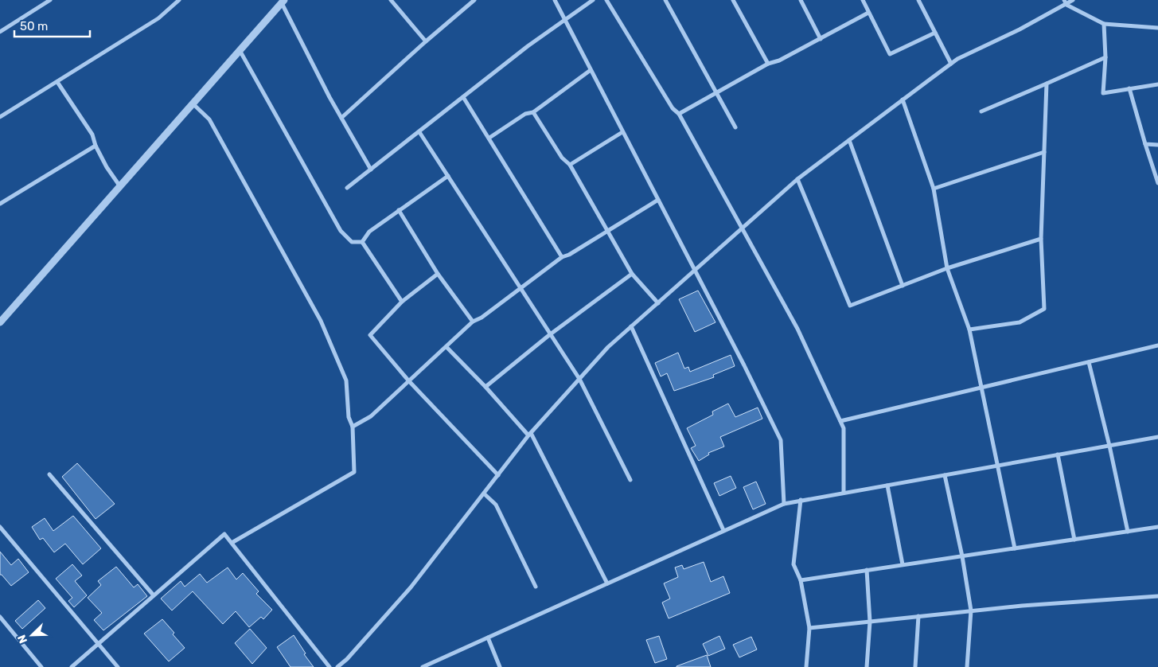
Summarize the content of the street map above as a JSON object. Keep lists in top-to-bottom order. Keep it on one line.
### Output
{"scale_bar":"50 m","north":"bottom left"}
